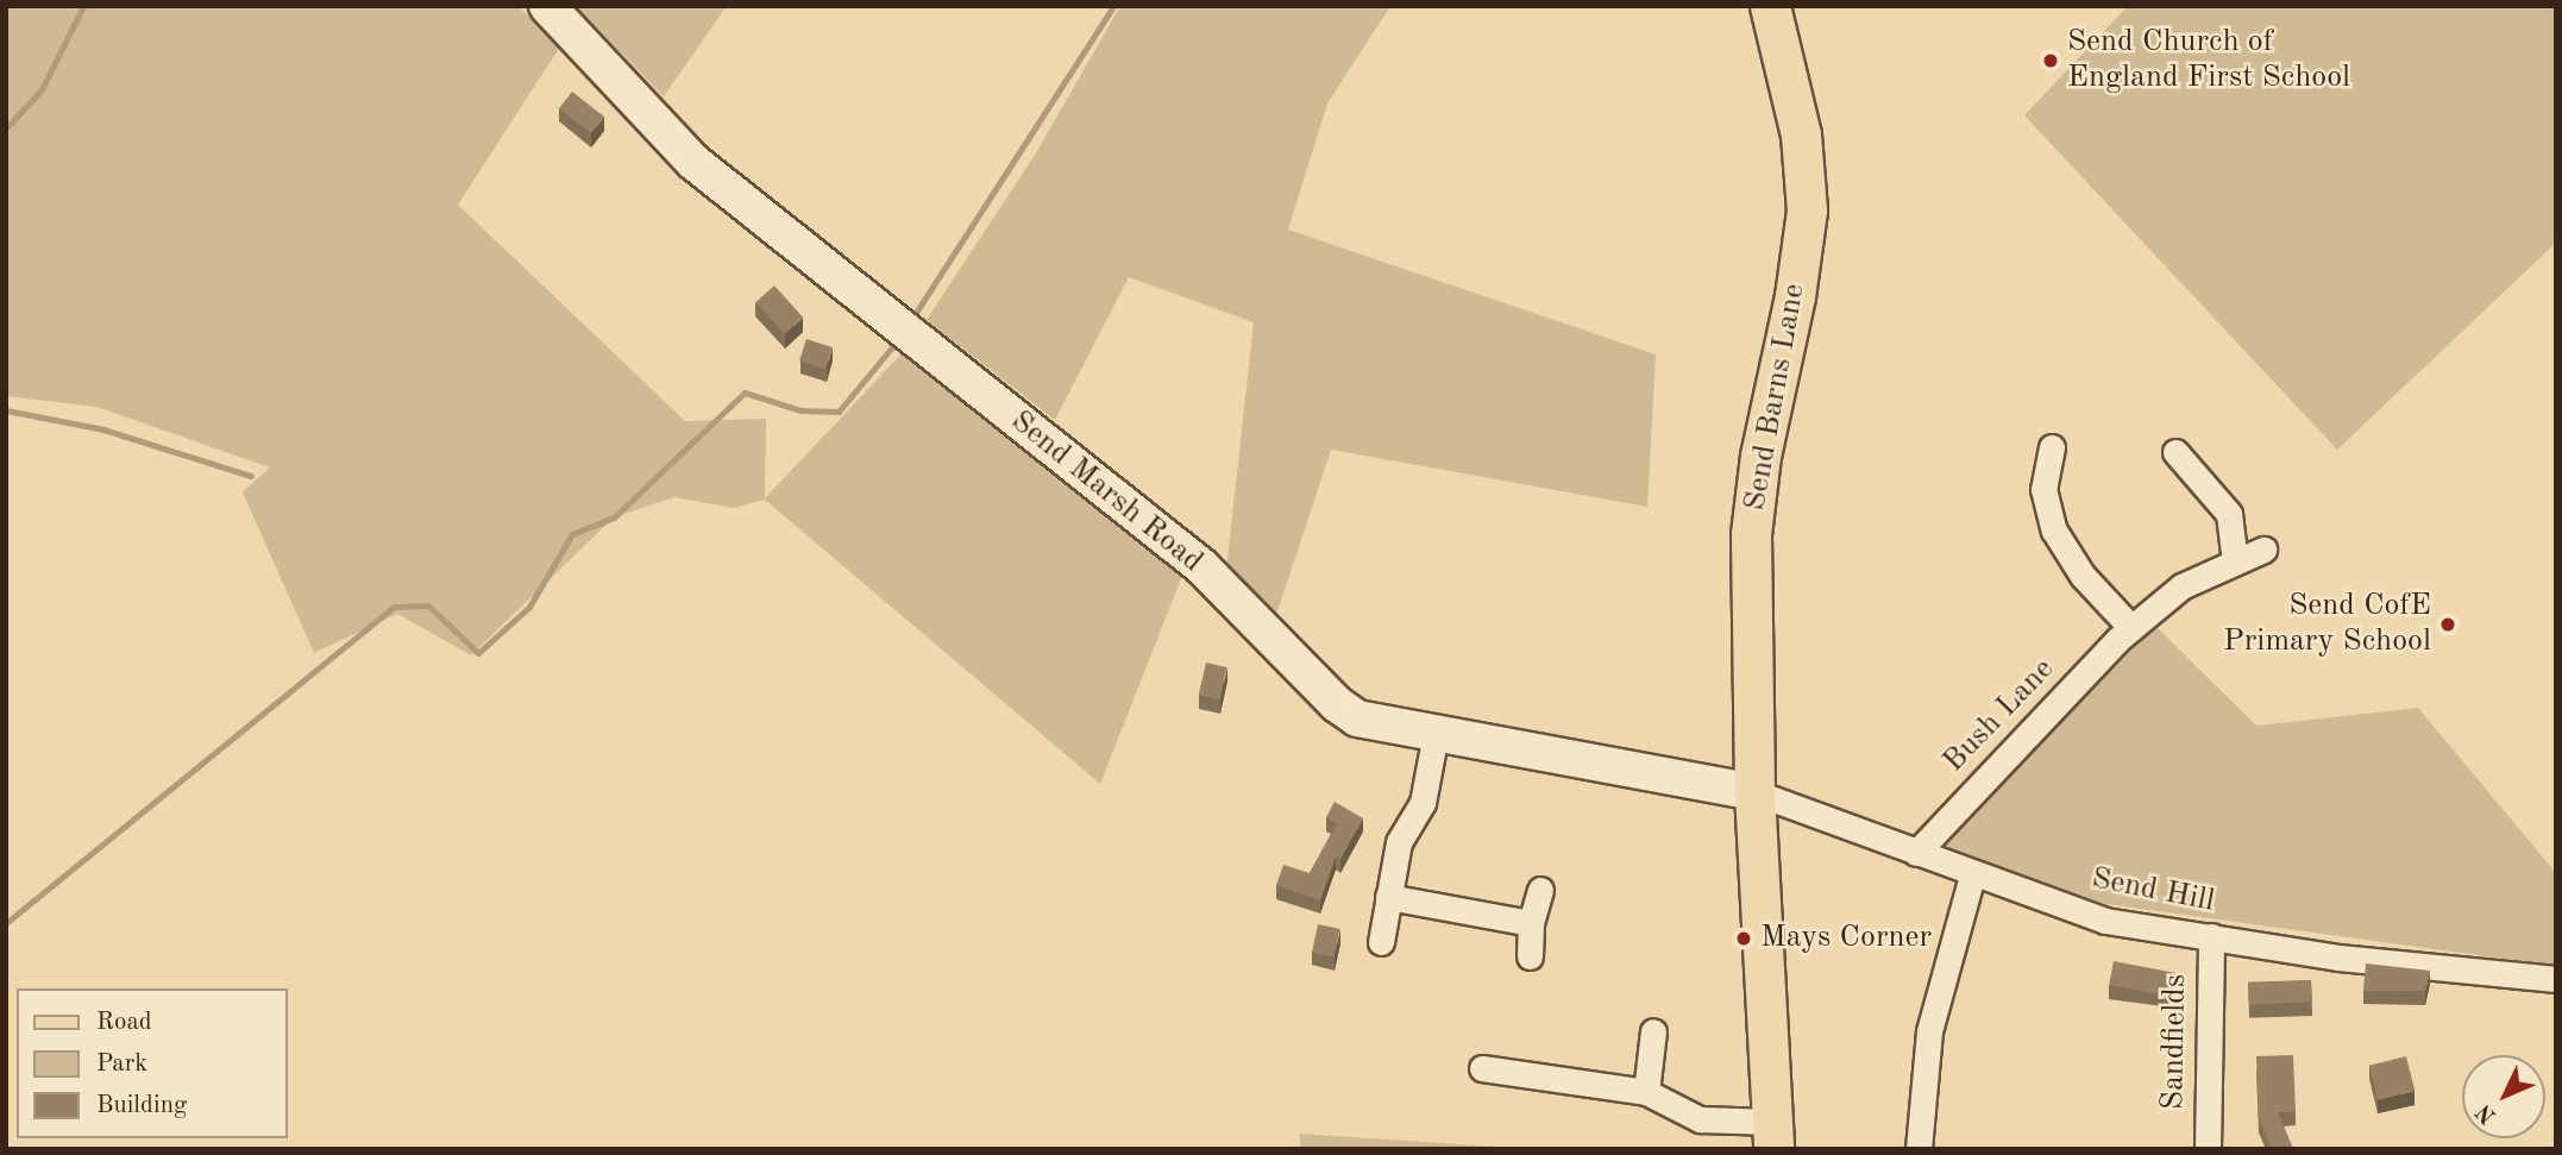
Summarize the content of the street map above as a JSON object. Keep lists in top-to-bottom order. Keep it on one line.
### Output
{"streets":{"main road":["Send Barns Lane","Send Marsh Road"],"street":["Bush Lane","Send Hill","Sandfields"]},"crossings":[["Send Barns Lane","Send Marsh Road"],["Send Barns Lane","Send Hill"],["Send Marsh Road","Send Hill"],["Bush Lane","Send Hill"],["Send Hill","Sandfields"]],"places":["Send Church of England First School","Send CofE Primary School","Mays Corner"],"legend":["Road","Park","Building"],"north":"bottom left"}
